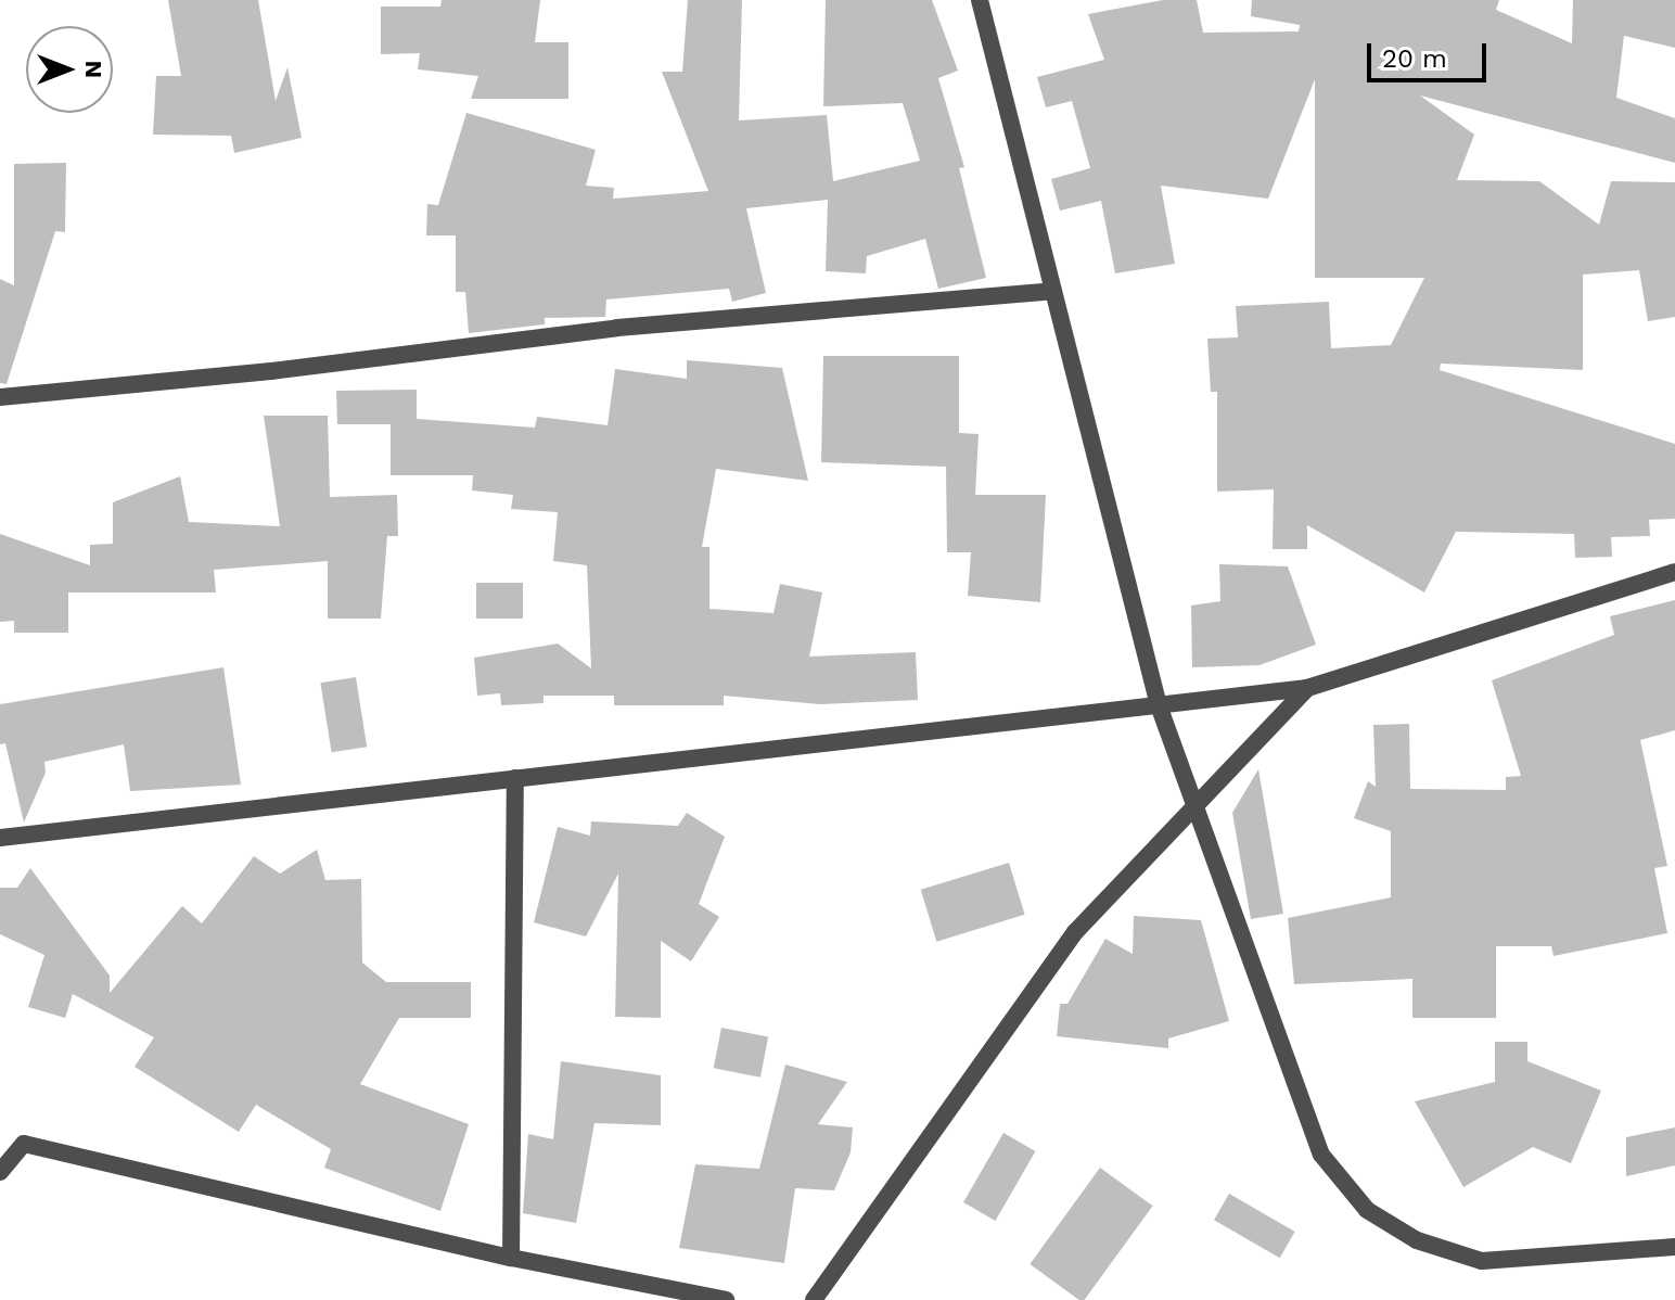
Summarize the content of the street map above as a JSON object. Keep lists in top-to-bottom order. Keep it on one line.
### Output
{"scale_bar":"20 m","north":"right"}
